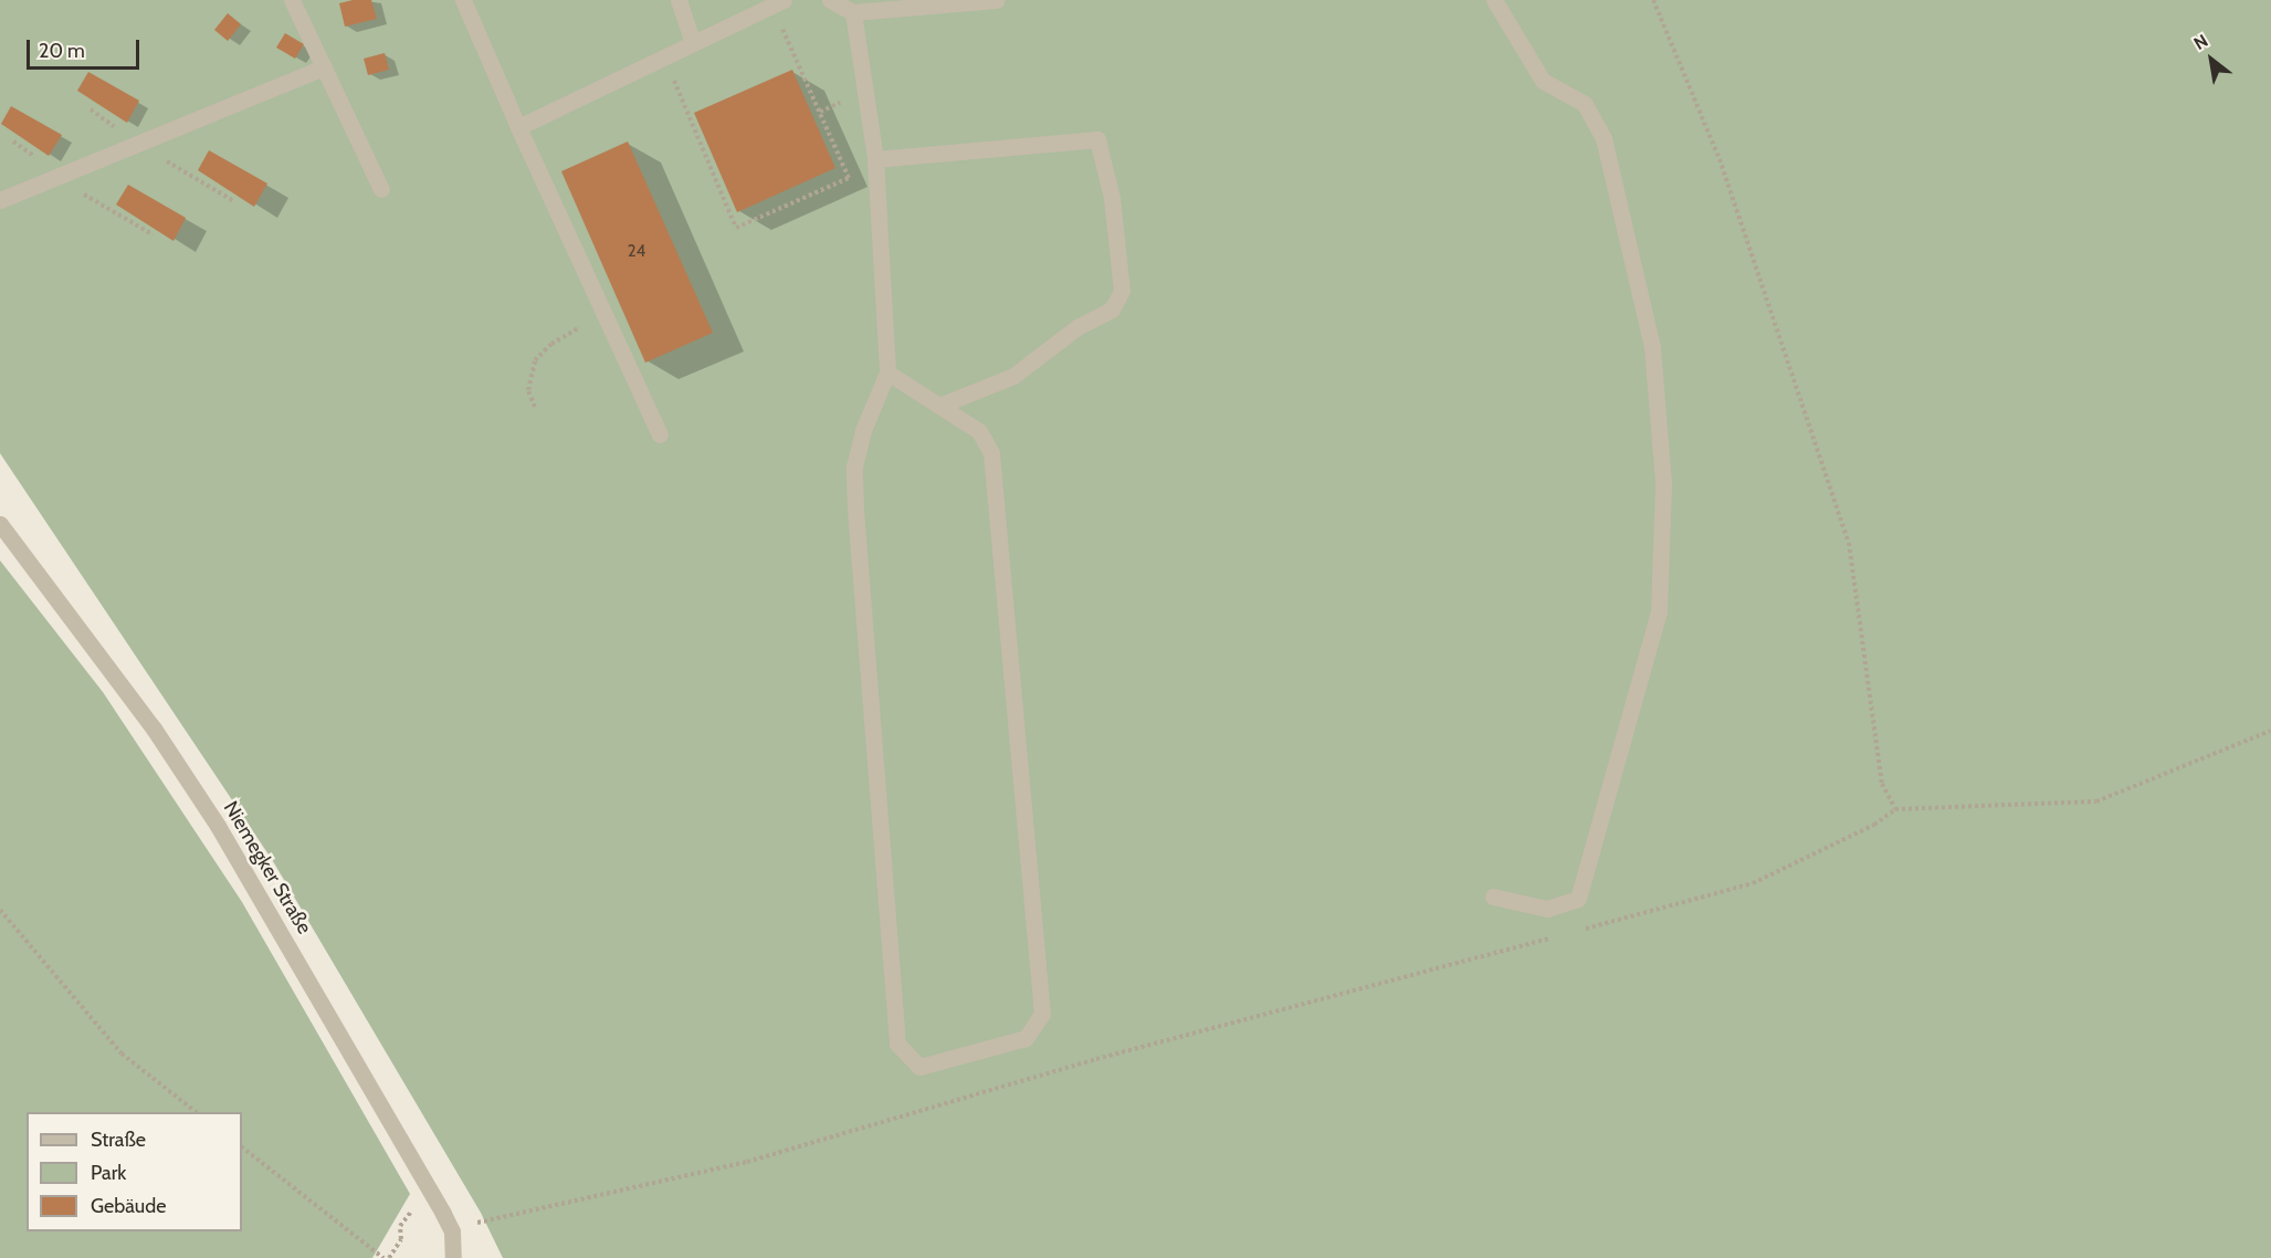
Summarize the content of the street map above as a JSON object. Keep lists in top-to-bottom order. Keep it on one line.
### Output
{"streets":{"street":["Niemegker Straße"]},"house_numbers":["24"],"legend":["Straße","Park","Gebäude"],"scale_bar":"20 m","north":"top left"}
